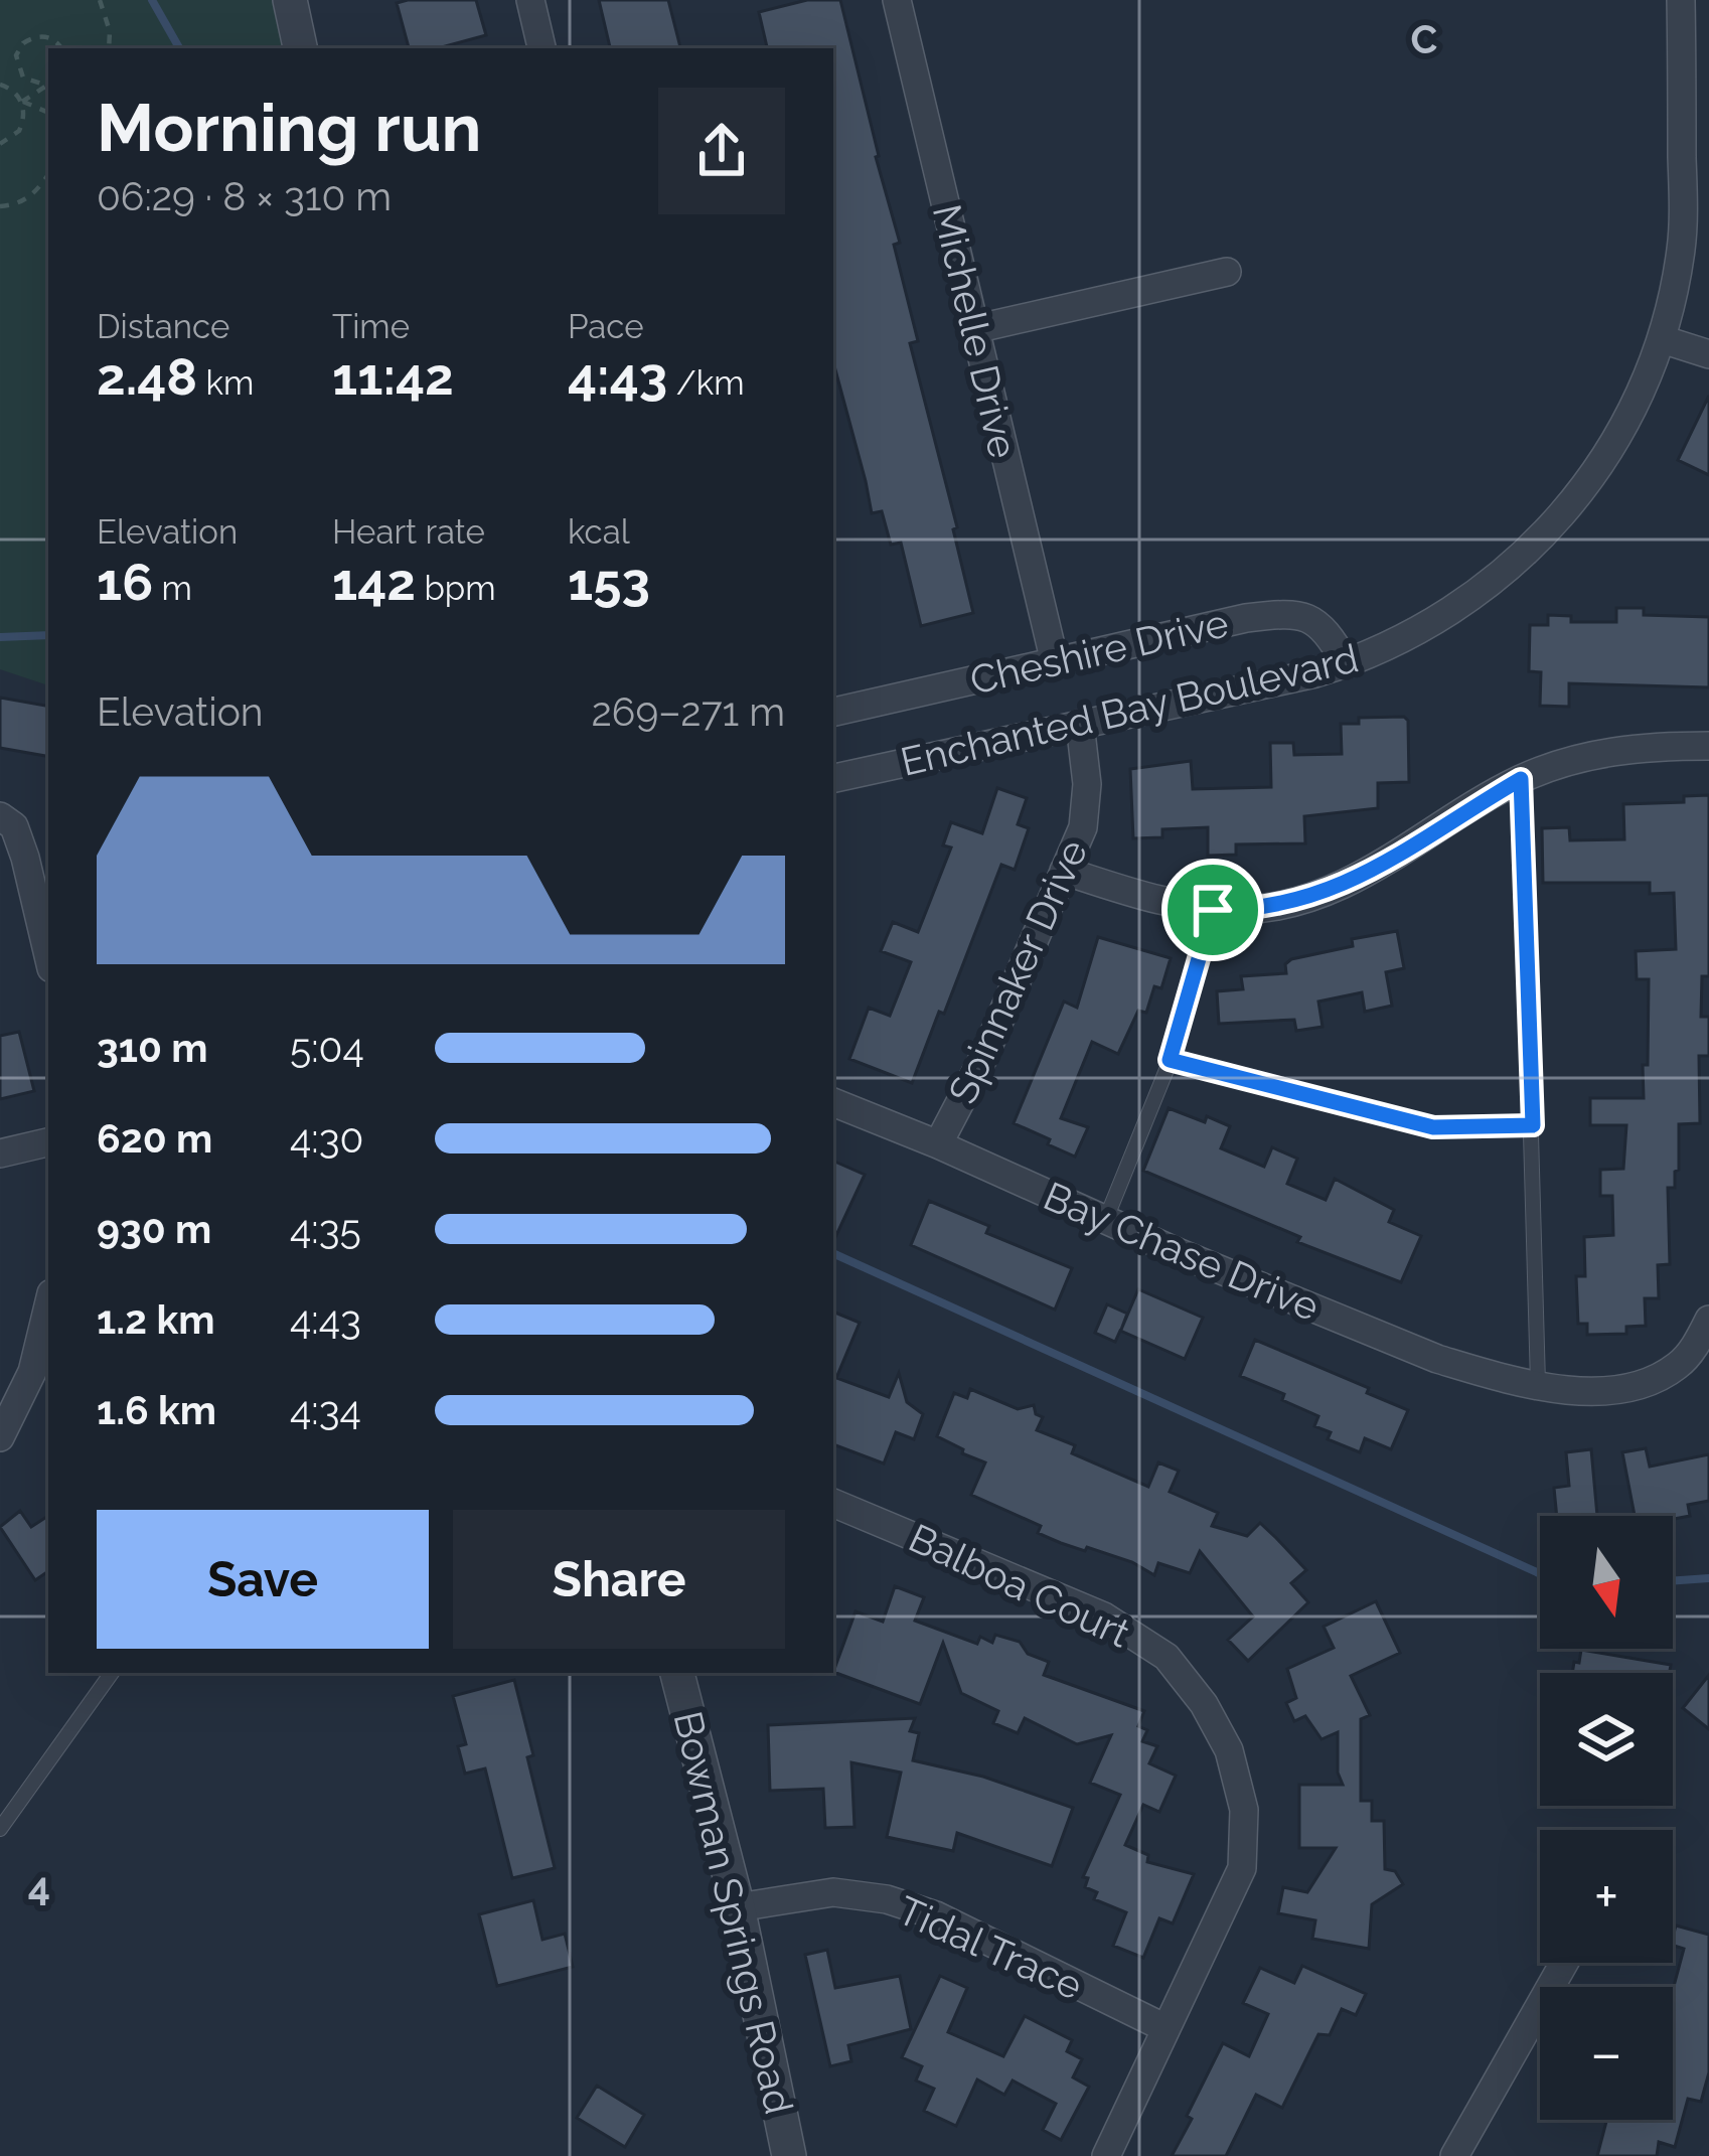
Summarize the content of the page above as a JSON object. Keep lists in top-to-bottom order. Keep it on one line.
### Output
{"streets":{"street":["Michelle Drive","Cheshire Drive","Enchanted Bay Boulevard","Spinnaker Drive","Bay Chase Drive","Balboa Court","Bowman Springs Road","Tidal Trace"]},"crossings":[["Michelle Drive","Cheshire Drive"],["Cheshire Drive","Enchanted Bay Boulevard"],["Enchanted Bay Boulevard","Spinnaker Drive"],["Spinnaker Drive","Bay Chase Drive"],["Balboa Court","Tidal Trace"],["Bowman Springs Road","Tidal Trace"]],"north":"bottom","page":{"heading":["Morning run","06:29 · 8 × 310 m"],"stats":[["Distance","2.48 km"],["Time","11:42"],["Pace","4:43 /km"],["Elevation","16 m"],["Heart rate","142 bpm"],["kcal","153"]],"chart":["Elevation","269–271 m"],"list":[{"name":"310 m","note":"5:04"},{"name":"620 m","note":"4:30"},{"name":"930 m","note":"4:35"},{"name":"1.2 km","note":"4:43"},{"name":"1.6 km","note":"4:34"}],"buttons":["Save","Share"],"map_buttons":["+","−"]},"grid":{"columns":["C"],"rows":["4"]}}
